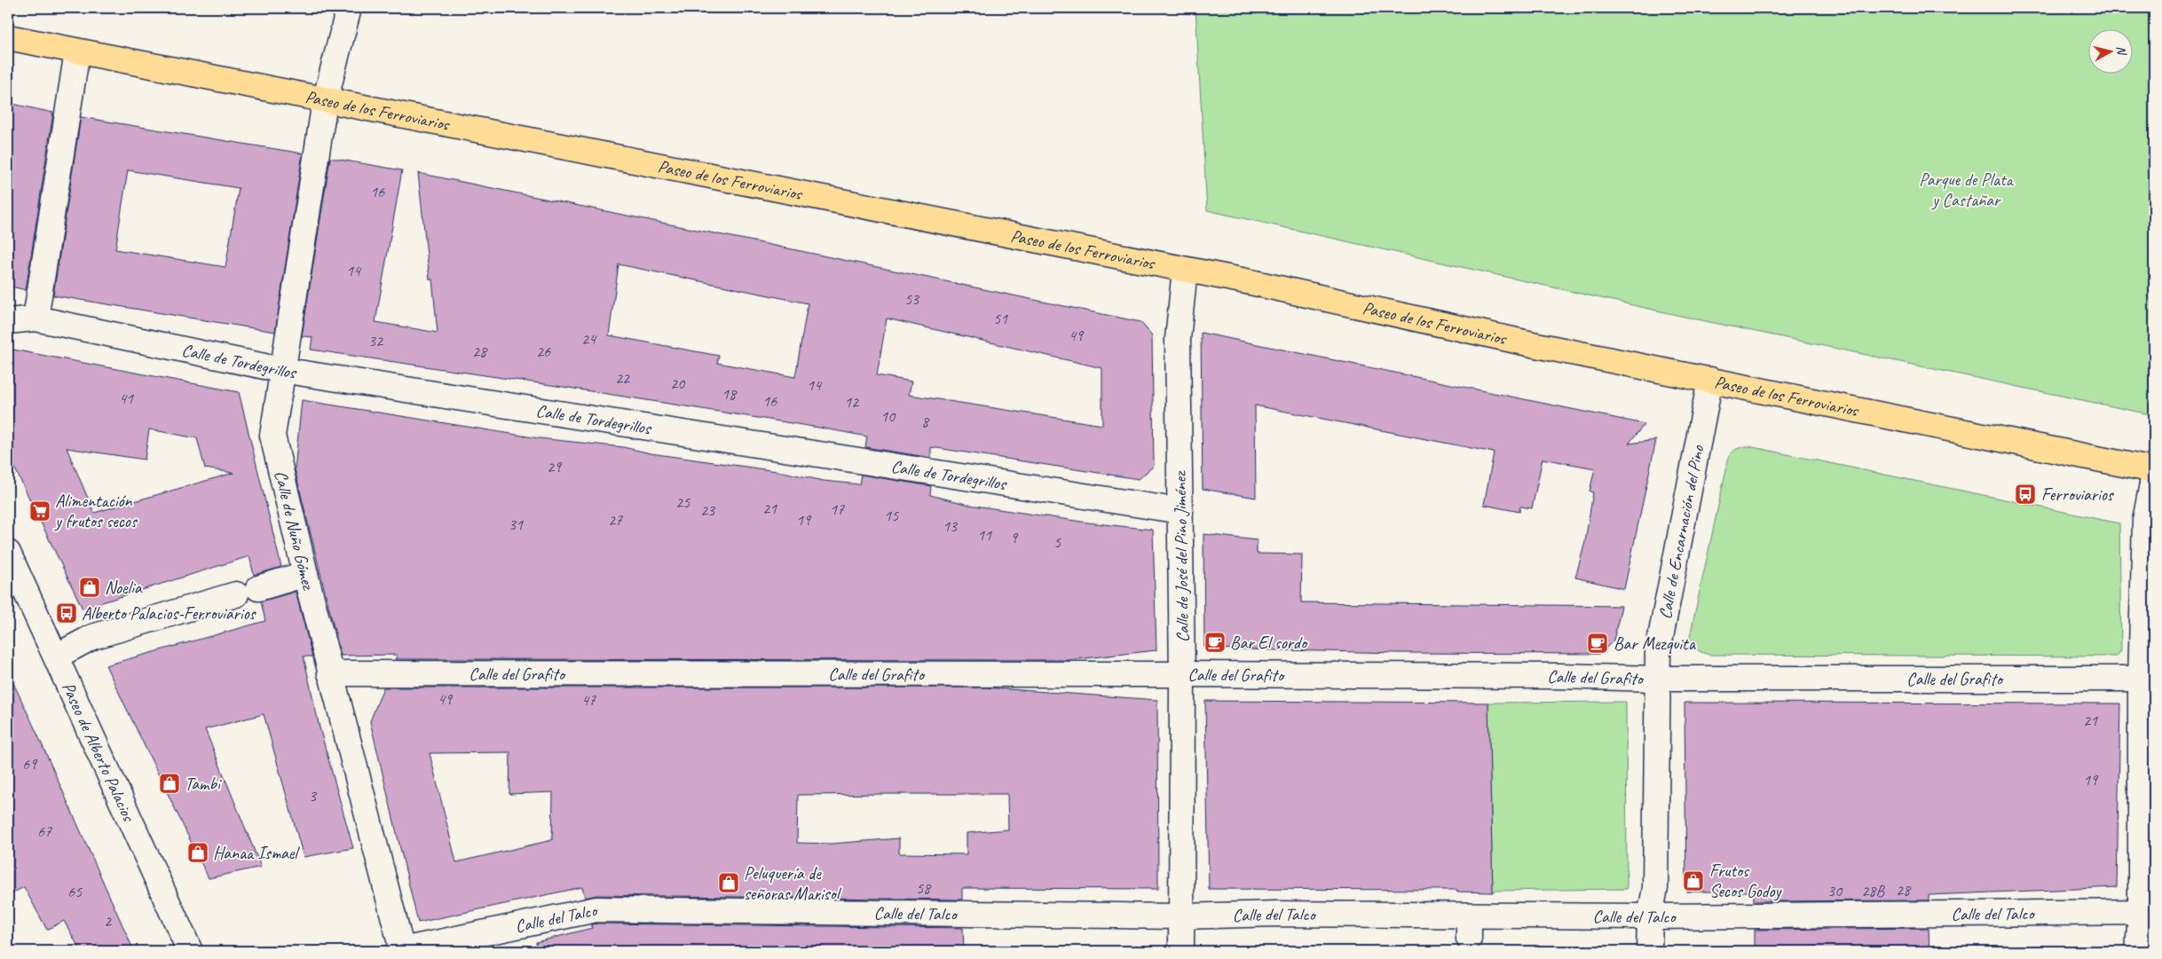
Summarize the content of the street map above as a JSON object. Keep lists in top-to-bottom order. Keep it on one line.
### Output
{"streets":{"main road":["Paseo de los Ferroviarios"],"street":["Calle de Tordegrillos","Calle de Nuño Gómez","Calle de Encarnación del Pino","Calle de José del Pino Jiménez","Calle del Grafito","Paseo de Alberto Palacios","Calle del Talco"]},"crossings":[["Paseo de los Ferroviarios","Calle de Nuño Gómez"],["Paseo de los Ferroviarios","Calle de Encarnación del Pino"],["Paseo de los Ferroviarios","Calle de José del Pino Jiménez"],["Calle de Tordegrillos","Calle de Nuño Gómez"],["Calle de Tordegrillos","Calle de José del Pino Jiménez"],["Calle de Nuño Gómez","Calle del Grafito"],["Calle de Nuño Gómez","Calle del Talco"],["Calle de Encarnación del Pino","Calle del Grafito"],["Calle de Encarnación del Pino","Calle del Talco"],["Calle de José del Pino Jiménez","Calle del Grafito"],["Calle de José del Pino Jiménez","Calle del Talco"]],"parks":["Parque de Plata y Castañar"],"places":{"bus stop":["Ferroviarios","Alberto Palacios-Ferroviarios"],"supermarket":["Alimentación y frutos secos"],"shop":["Noelia","Tambi","Hanaa Ismael","Frutos Secos Godoy","Peluquería de señoras Marisol"],"cafe":["Bar El sordo","Bar Mezquita"]},"house_numbers":["16","14","53","51","49","24","32","28","26","22","20","14","18","41","16","12","10","8","29","25","21","17","23","15","27","19","31","13","11","9","5","49","47","21","69","19","3","67","58","28","30","28B","65","2"],"north":"right"}
